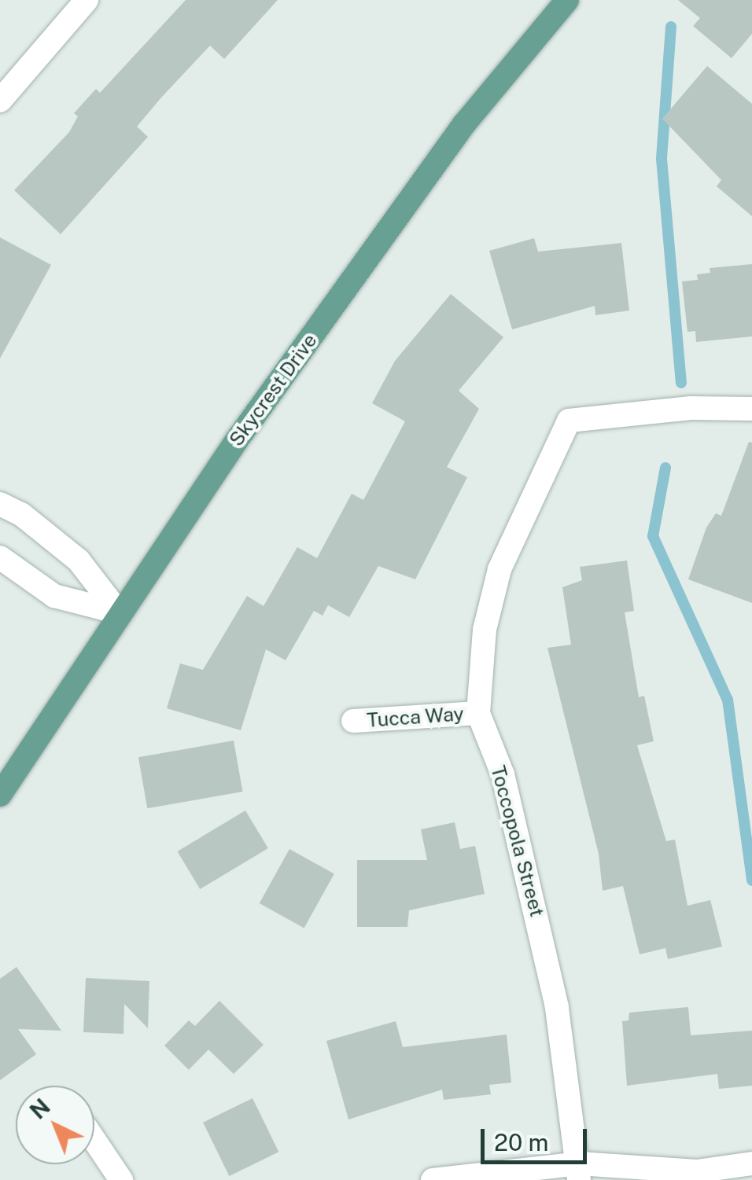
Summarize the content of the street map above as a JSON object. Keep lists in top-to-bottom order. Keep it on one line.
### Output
{"streets":{"main road":["Skycrest Drive"],"street":["Tucca Way","Toccopola Street"]},"crossings":[["Tucca Way","Toccopola Street"]],"scale_bar":"20 m","north":"top left"}
